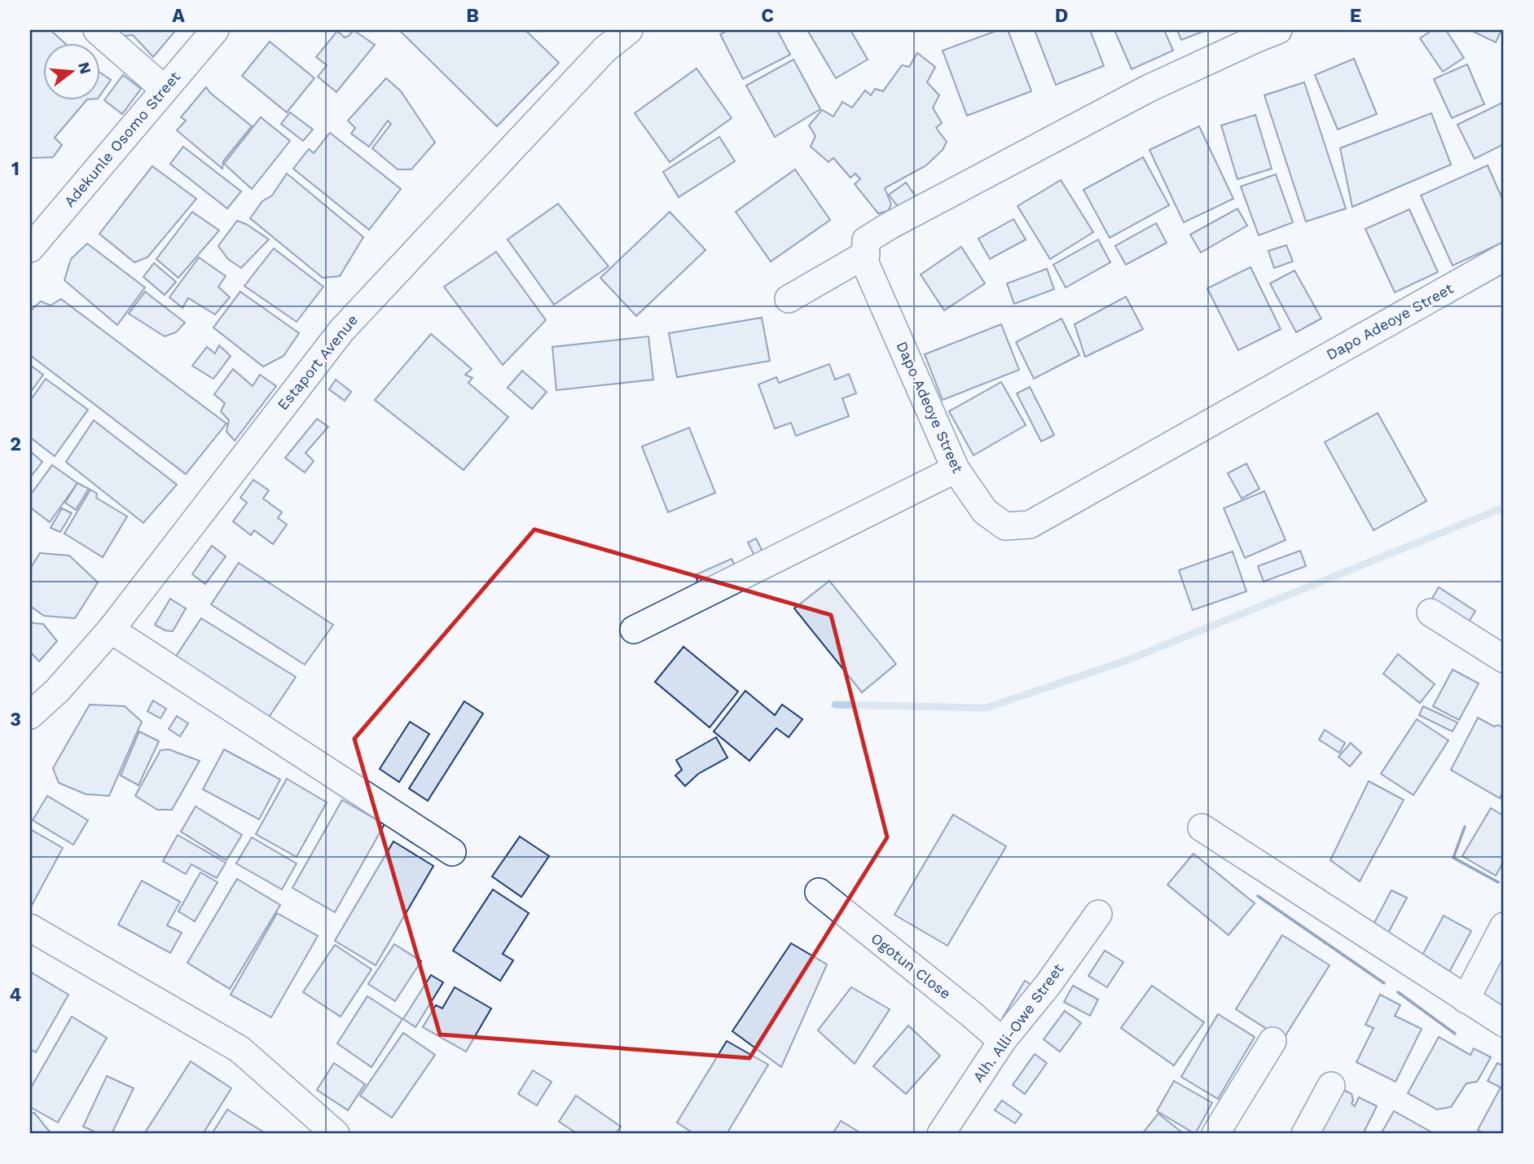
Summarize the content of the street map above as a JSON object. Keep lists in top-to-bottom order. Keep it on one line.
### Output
{"streets":{"street":["Adekunle Osomo Street","Dapo Adeoye Street","Estaport Avenue","Ogotun Close","Alh. Alli-Owe Street"]},"crossings":[["Ogotun Close","Alh. Alli-Owe Street"]],"north":"right","grid":{"columns":["A","B","C","D","E"],"rows":["1","2","3","4"]}}
